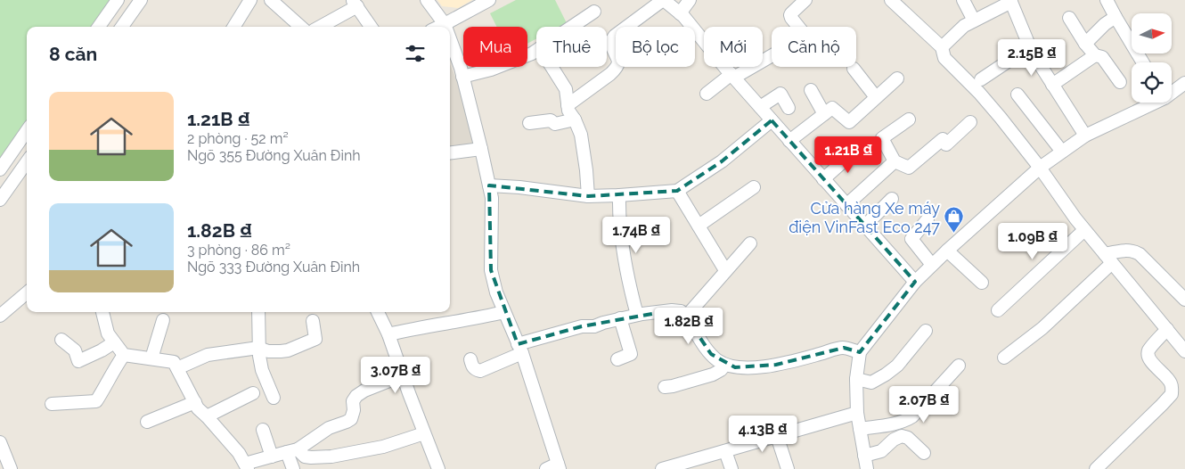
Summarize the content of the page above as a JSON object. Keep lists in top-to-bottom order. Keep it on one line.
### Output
{"places":{"shop":["Cửa hàng Xe máy điện VinFast Eco 247"]},"north":"right","page":{"chip":["Mua","Thuê","Bộ lọc","Mới","Căn hộ"],"heading":"8 căn","price":["2.15B ₫","1.21B ₫","1.74B ₫","1.09B ₫","1.82B ₫","3.07B ₫","2.07B ₫","4.13B ₫"],"list":[{"name":"1.21B ₫","note":"2 phòng · 52 m² · Ngõ 355 Đường Xuân Đỉnh"},{"name":"1.82B ₫","note":"3 phòng · 86 m² · Ngõ 333 Đường Xuân Đỉnh"}]}}
